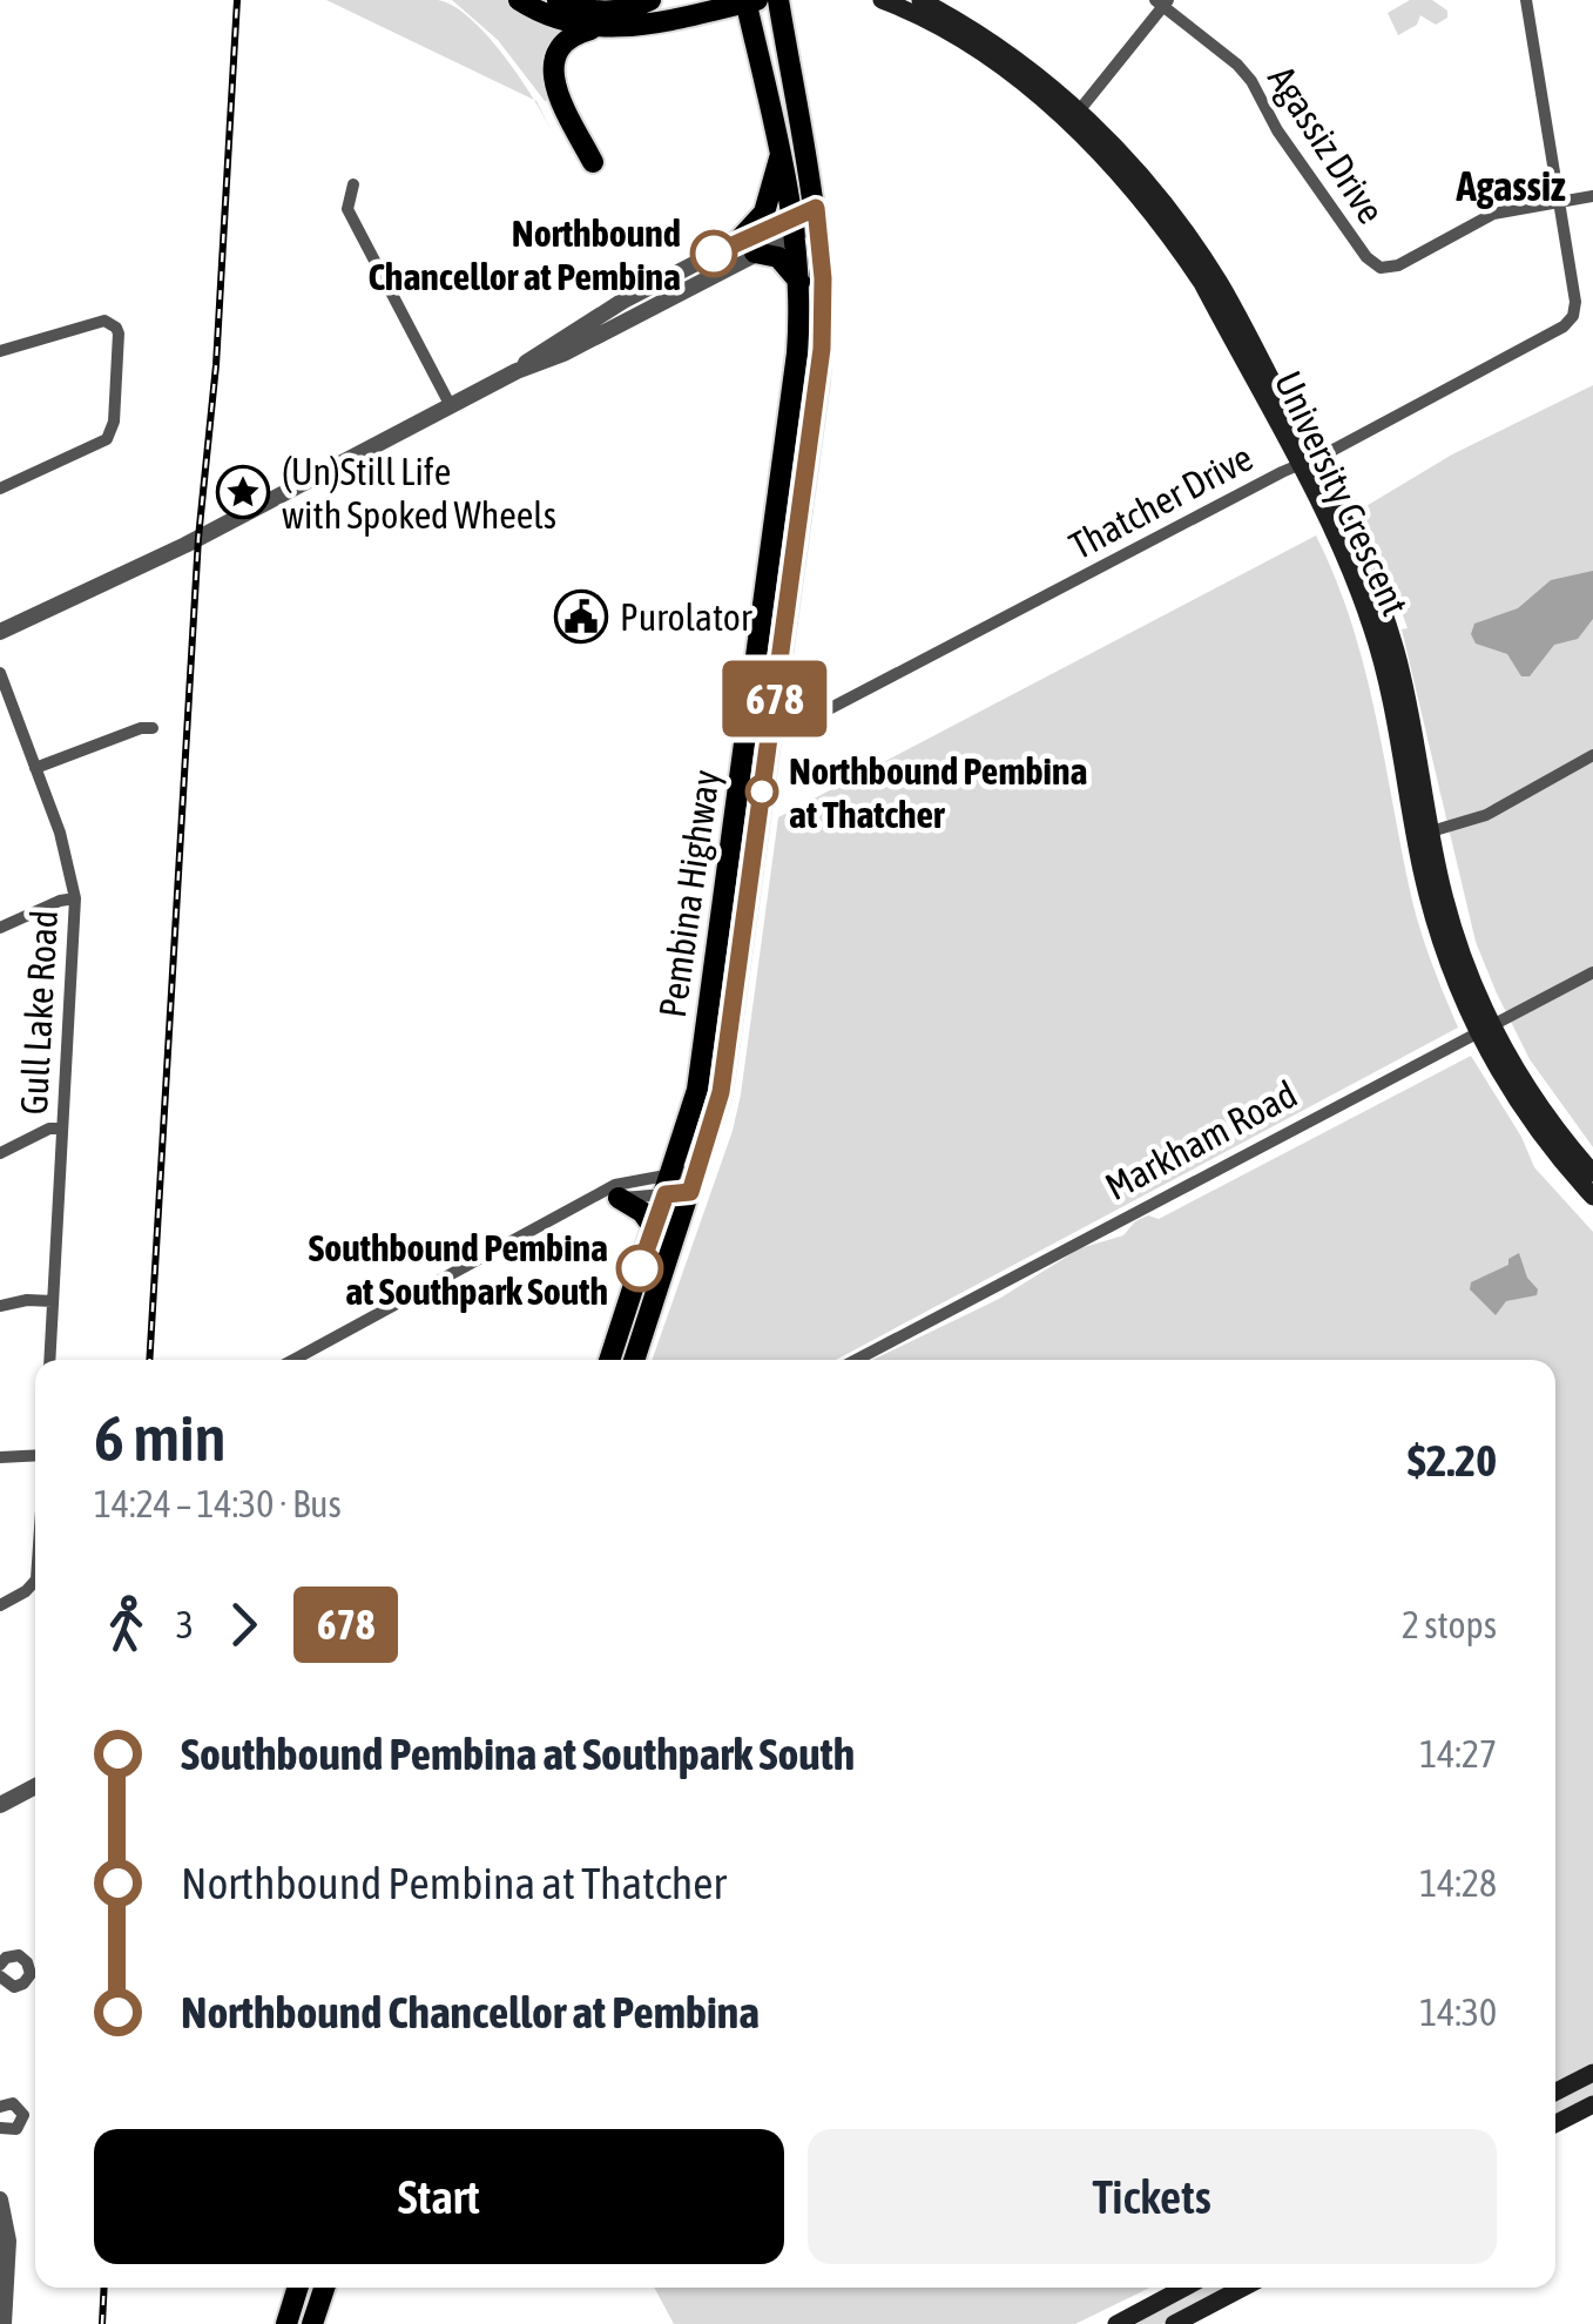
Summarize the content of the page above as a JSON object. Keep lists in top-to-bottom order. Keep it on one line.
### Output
{"streets":{"main road":["University Crescent","Pembina Highway"],"street":["Agassiz Drive","Thatcher Drive","Gull Lake Road","Markham Road"]},"crossings":[["Agassiz Drive","Thatcher Drive"],["University Crescent","Thatcher Drive"],["University Crescent","Markham Road"],["Thatcher Drive","Pembina Highway"]],"districts":["Agassiz"],"places":{"other":["Northbound Chancellor at Pembina","Northbound Pembina at Thatcher","Southbound Pembina at Southpark South"],"place":["(Un)Still Life with Spoked Wheels"],"public building":["Purolator"]},"lines":["bus line 678"],"page":{"on_map":"678","heading":["6 min","14:24 – 14:30 · Bus","$2.20"],"legs":["3","678","2 stops"],"list":[{"name":"Southbound Pembina at Southpark South","value":"14:27"},{"name":"Northbound Pembina at Thatcher","value":"14:28"},{"name":"Northbound Chancellor at Pembina","value":"14:30"}],"buttons":["Start","Tickets"]}}
